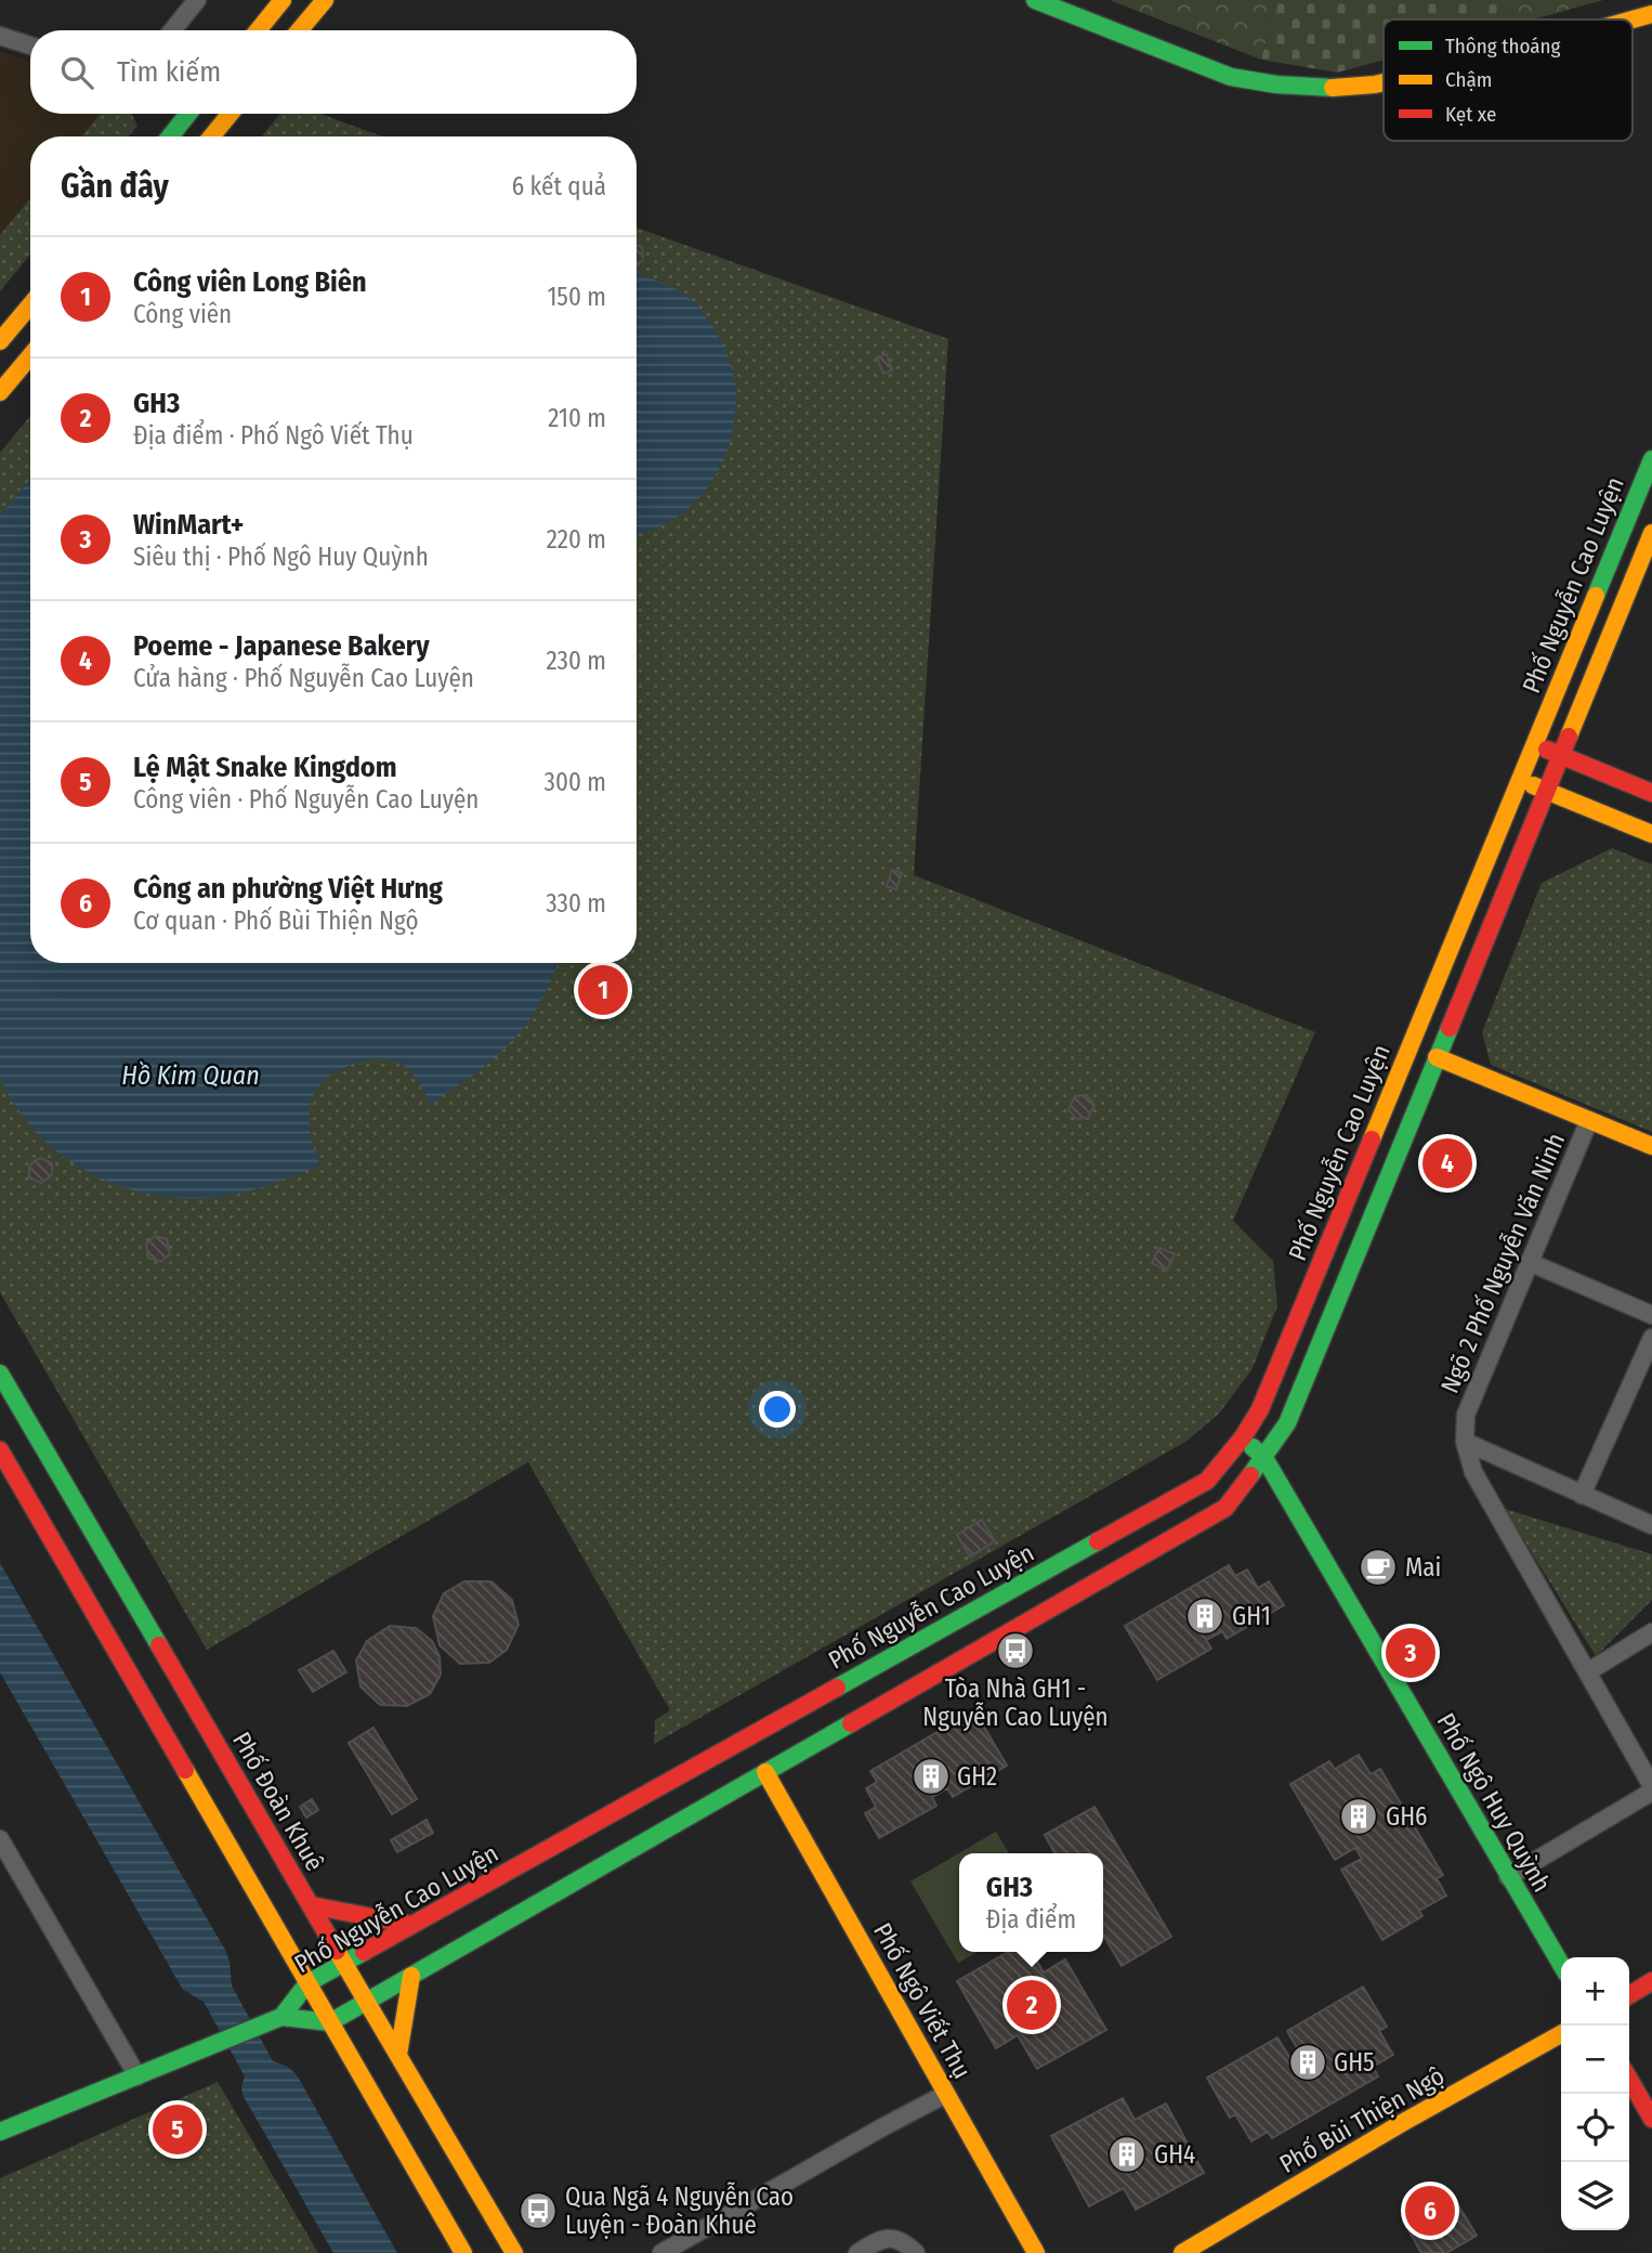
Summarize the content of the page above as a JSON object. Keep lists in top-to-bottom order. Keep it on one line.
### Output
{"streets":{"street":["Phố Nguyễn Cao Luyện","Ngõ 2 Phố Nguyễn Văn Ninh","Phố Đoàn Khuê","Phố Ngô Huy Quỳnh","Phố Ngô Viết Thụ","Phố Bùi Thiện Ngộ"]},"crossings":[["Phố Nguyễn Cao Luyện","Phố Đoàn Khuê"],["Phố Nguyễn Cao Luyện","Phố Ngô Huy Quỳnh"]],"water":["Hồ Kim Quan"],"places":{"cafe":["Mai"],"building":["GH1","GH2","GH6","GH5","GH4"],"bus stop":["Tòa Nhà GH1 - Nguyễn Cao Luyện","Qua Ngã 4 Nguyễn Cao Luyện - Đoàn Khuê"]},"legend":["Thông thoáng","Chậm","Kẹt xe"],"page":{"search":"Tìm kiếm","heading":["Gần đây","6 kết quả"],"list":[{"mark":"1","name":"Công viên Long Biên","note":"Công viên","value":"150 m"},{"mark":"2","name":"GH3","note":"Địa điểm · Phố Ngô Viết Thụ","value":"210 m"},{"mark":"3","name":"WinMart+","note":"Siêu thị · Phố Ngô Huy Quỳnh","value":"220 m"},{"mark":"4","name":"Poeme - Japanese Bakery","note":"Cửa hàng · Phố Nguyễn Cao Luyện","value":"230 m"},{"mark":"5","name":"Lệ Mật Snake Kingdom","note":"Công viên · Phố Nguyễn Cao Luyện","value":"300 m"},{"mark":"6","name":"Công an phường Việt Hưng","note":"Cơ quan · Phố Bùi Thiện Ngộ","value":"330 m"}],"pins":["1","4","3","2","5","6"],"popup":["GH3","Địa điểm"],"map_buttons":["+","−"]}}
